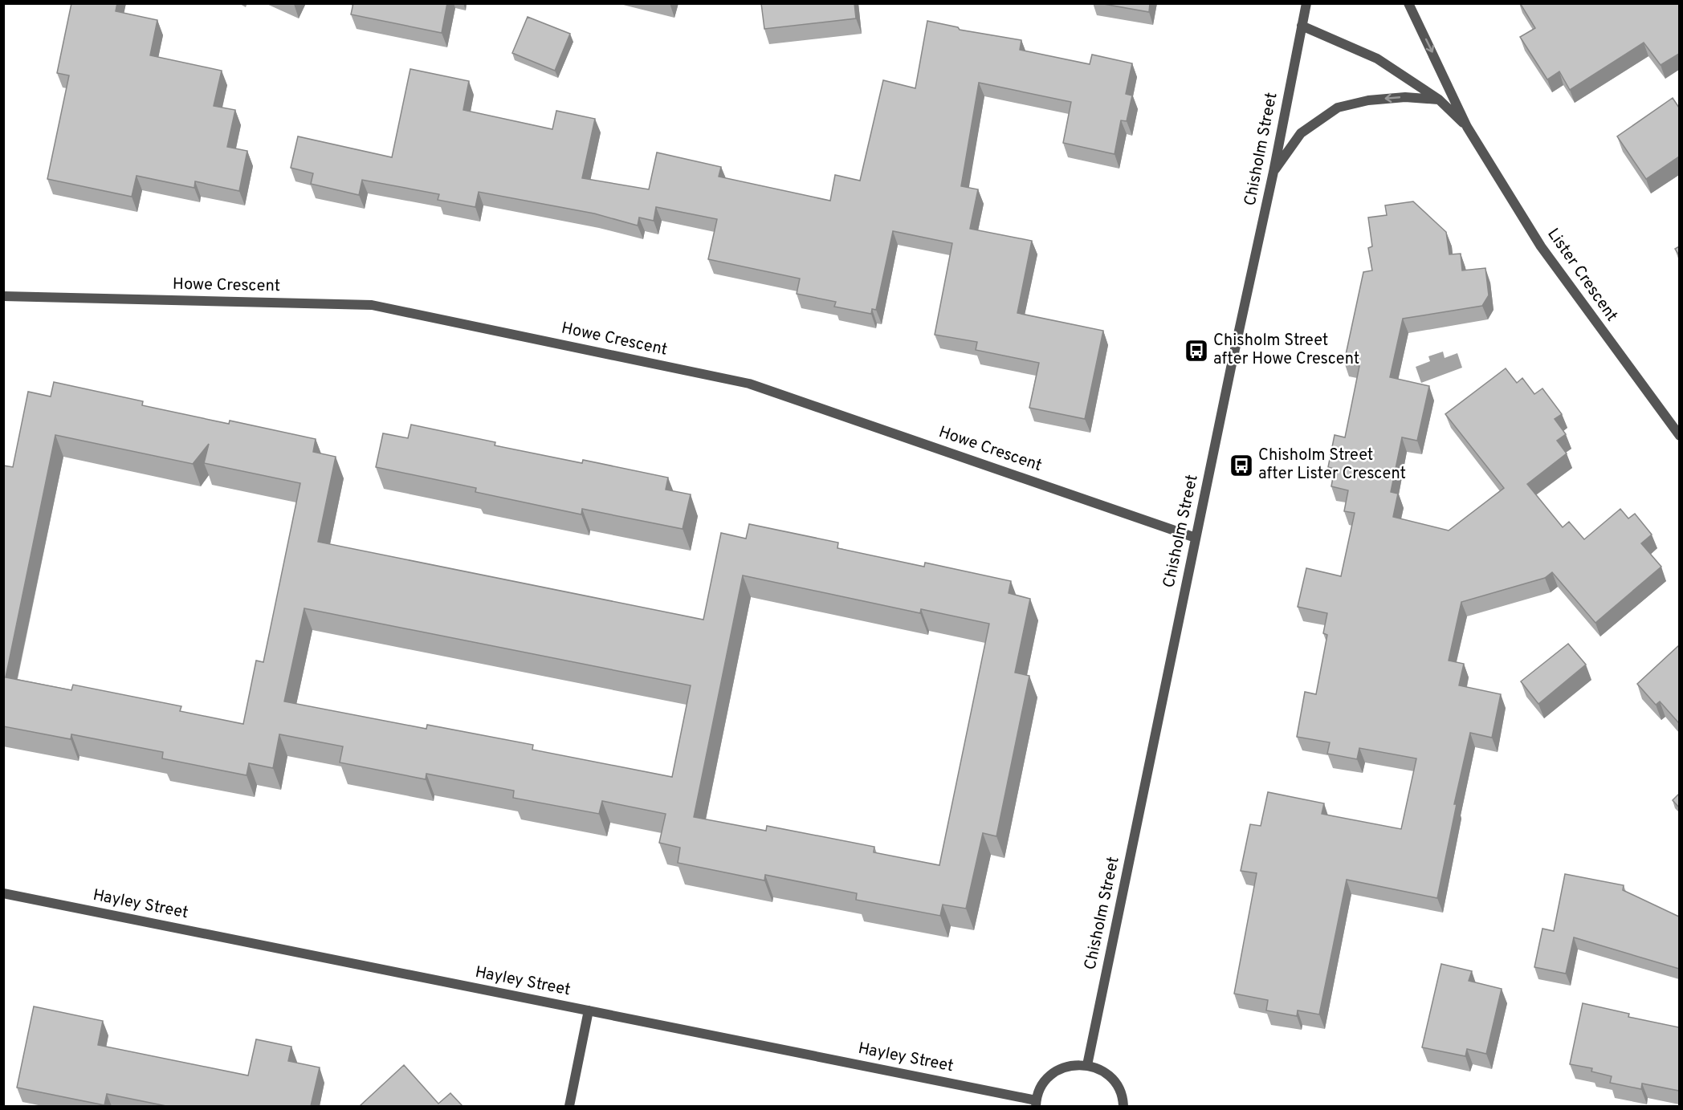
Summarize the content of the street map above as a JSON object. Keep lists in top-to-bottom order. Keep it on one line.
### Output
{"streets":{"street":["Chisholm Street","Lister Crescent","Howe Crescent","Hayley Street"]},"crossings":[["Chisholm Street","Lister Crescent"],["Chisholm Street","Howe Crescent"]],"places":{"bus stop":["Chisholm Street after Howe Crescent","Chisholm Street after Lister Crescent"]}}
